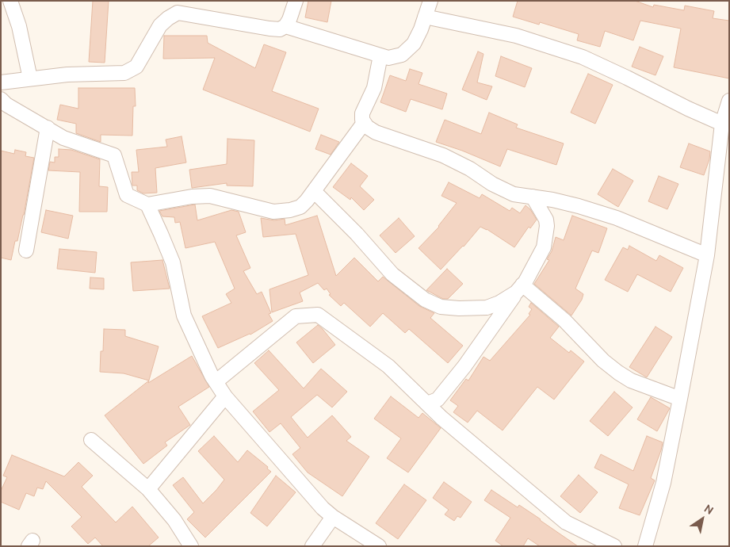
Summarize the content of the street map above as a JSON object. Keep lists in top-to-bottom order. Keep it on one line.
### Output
{"north":"top right"}
